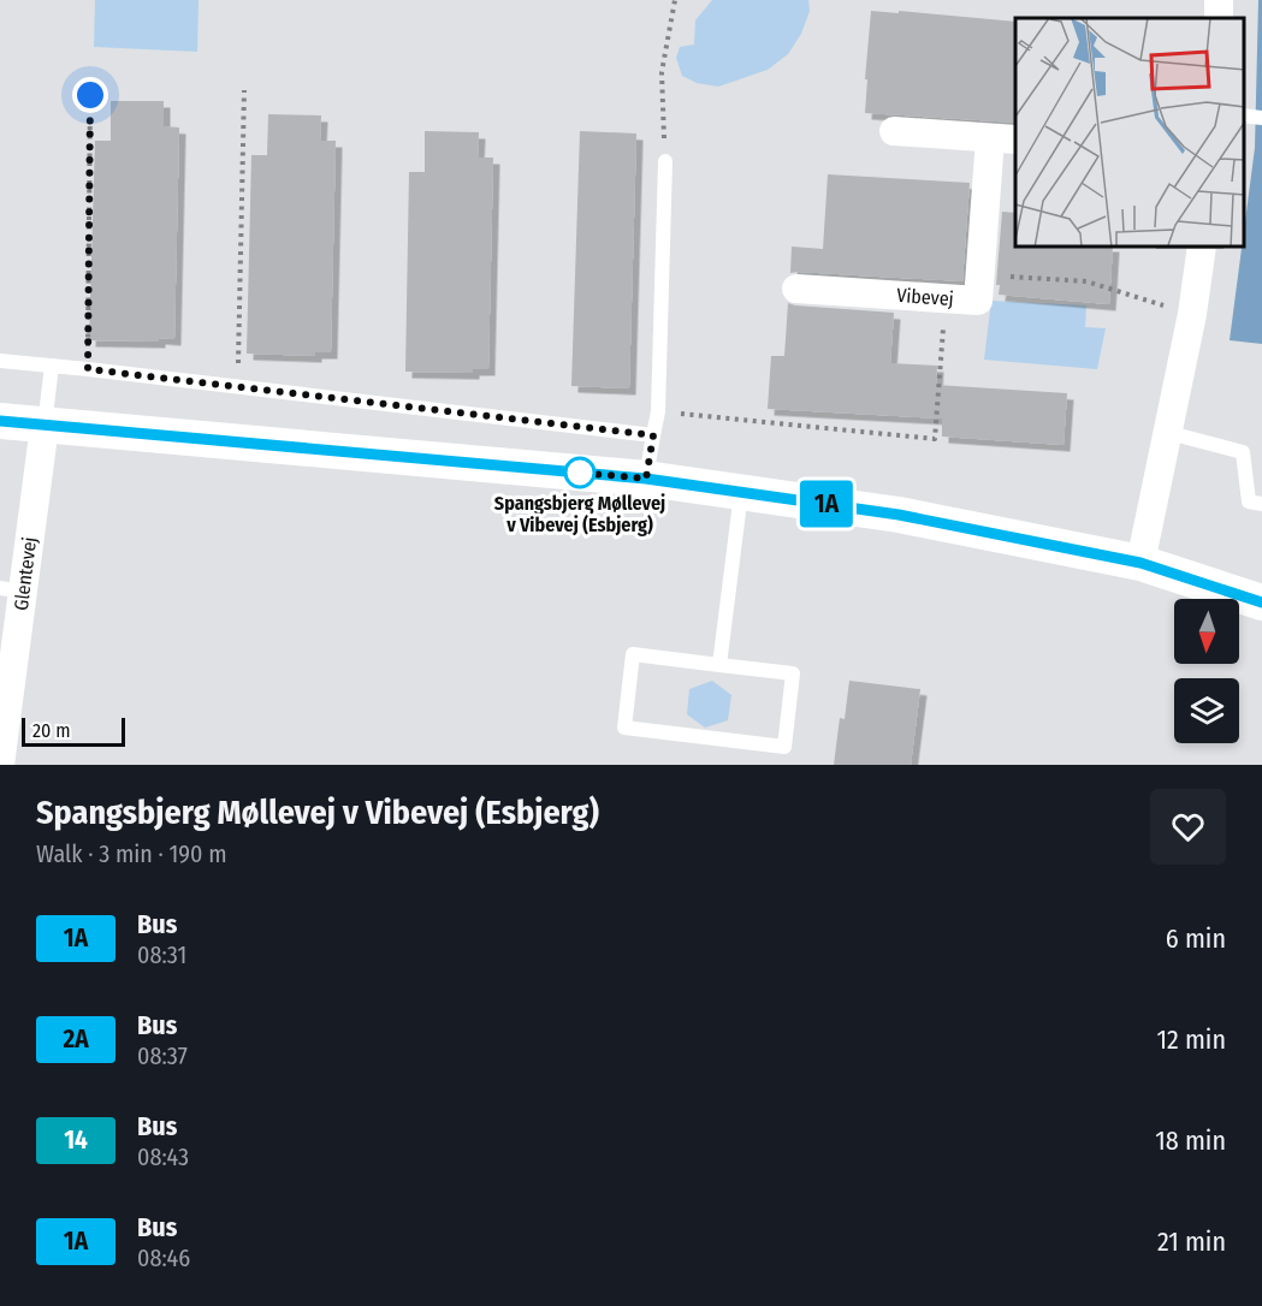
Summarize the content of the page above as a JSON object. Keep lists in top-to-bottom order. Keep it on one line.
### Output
{"streets":{"street":["Vibevej","Glentevej"]},"places":["Spangsbjerg Møllevej v Vibevej (Esbjerg)"],"lines":["bus line 1A"],"scale_bar":"20 m","north":"bottom","page":{"on_map":"1A","scale":"20 m","heading":["Spangsbjerg Møllevej v Vibevej (Esbjerg)","Walk · 3 min · 190 m"],"list":[{"mark":"1A","name":"Bus","note":"08:31","value":"6 min"},{"mark":"2A","name":"Bus","note":"08:37","value":"12 min"},{"mark":"14","name":"Bus","note":"08:43","value":"18 min"},{"mark":"1A","name":"Bus","note":"08:46","value":"21 min"}]}}
